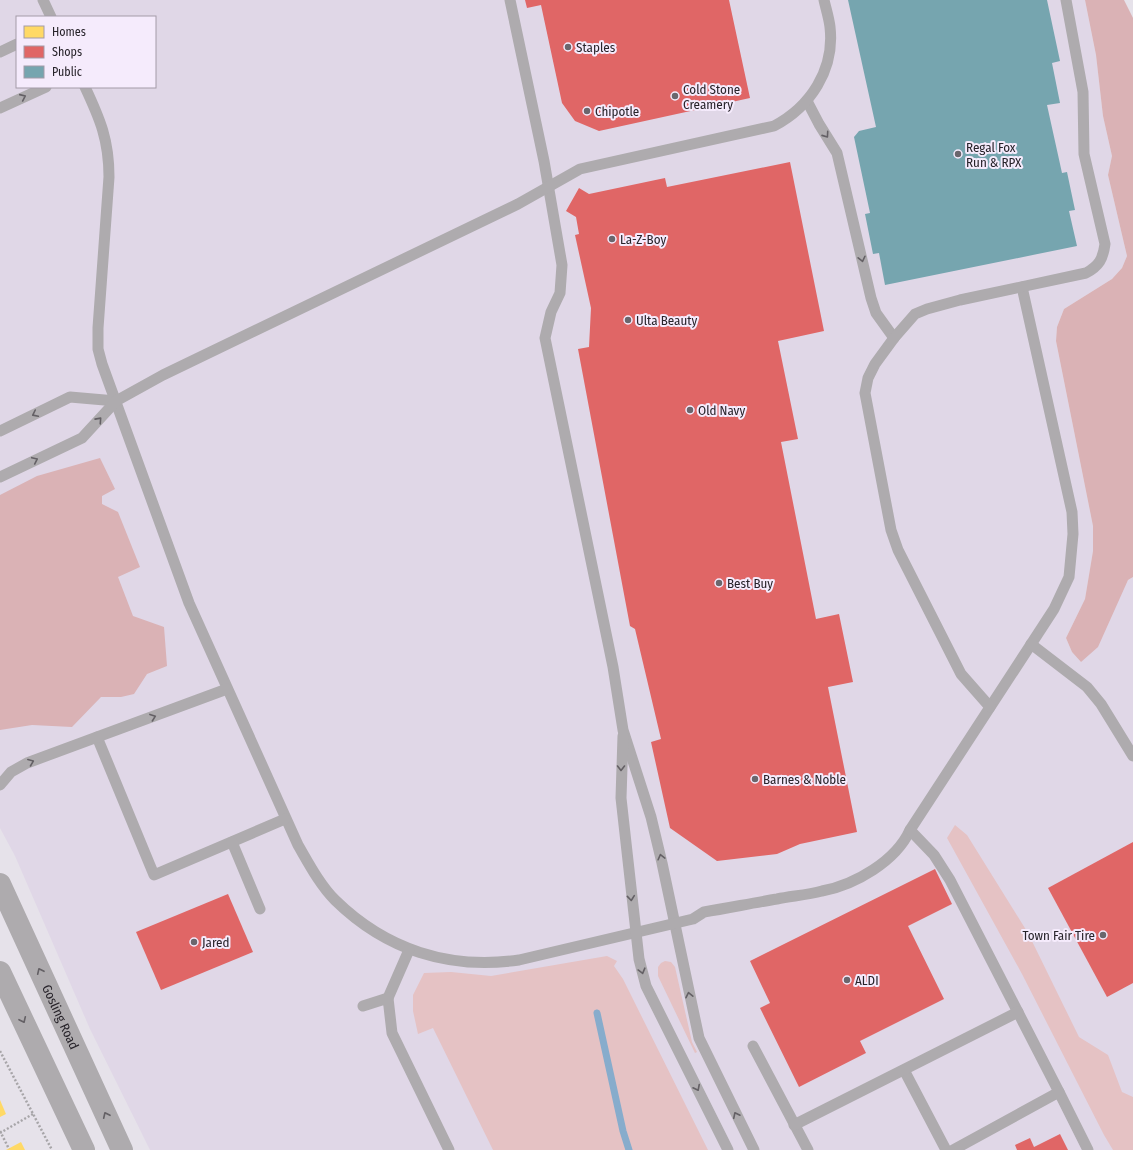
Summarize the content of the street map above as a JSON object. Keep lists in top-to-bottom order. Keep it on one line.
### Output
{"streets":{"main road":["Gosling Road"]},"places":["Staples","Cold Stone Creamery","Chipotle","Regal Fox Run & RPX","La-Z-Boy","Ulta Beauty","Old Navy","Best Buy","Barnes & Noble","Town Fair Tire","Jared","ALDI"],"legend":["Homes","Shops","Public"]}
